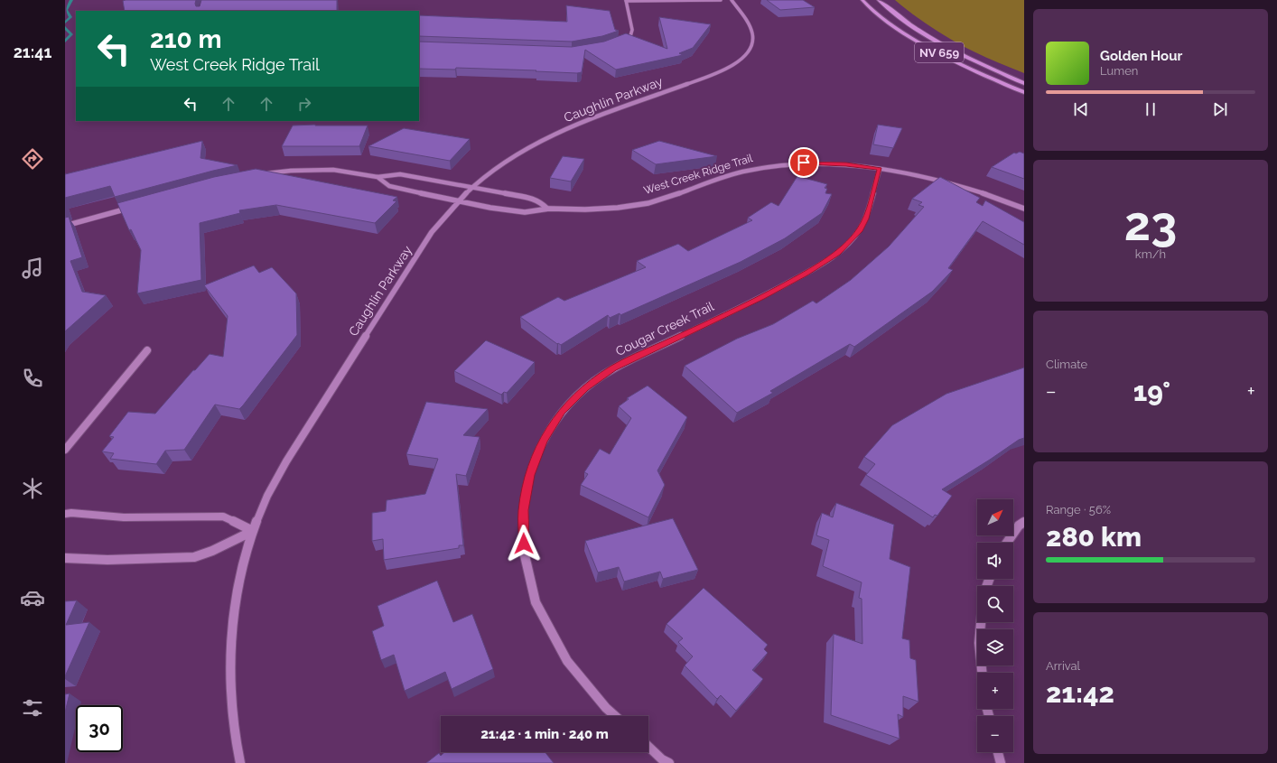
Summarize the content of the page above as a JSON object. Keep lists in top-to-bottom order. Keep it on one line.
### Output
{"streets":{"main road":["NV 659"],"street":["Caughlin Parkway","West Creek Ridge Trail","Cougar Creek Trail"]},"crossings":[["Caughlin Parkway","West Creek Ridge Trail"],["West Creek Ridge Trail","Cougar Creek Trail"]],"north":"top right","page":{"tabs":"21:41","turn":["210 m","West Creek Ridge Trail"],"song":["Golden Hour","Lumen"],"tile":[["23","km/h"],"Climate",["Range · 56%","280 km"],["Arrival","21:42"]],"heat":["−","19°","+"],"map_buttons":["+","−"],"limit":"30","trip":"21:42 · 1 min · 240 m"}}
